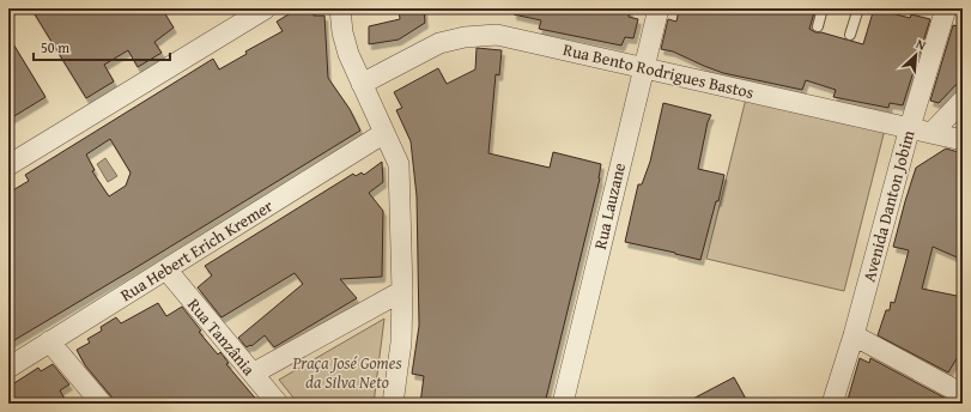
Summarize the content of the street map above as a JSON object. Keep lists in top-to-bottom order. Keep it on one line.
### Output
{"streets":{"street":["Rua Bento Rodrigues Bastos","Rua Lauzane","Avenida Danton Jobim","Rua Hebert Erich Kremer","Rua Tanzânia"]},"crossings":[["Rua Bento Rodrigues Bastos","Rua Lauzane"],["Rua Bento Rodrigues Bastos","Avenida Danton Jobim"],["Rua Hebert Erich Kremer","Rua Tanzânia"]],"parks":["Praça José Gomes da Silva Neto"],"scale_bar":"50 m","north":"top right"}
